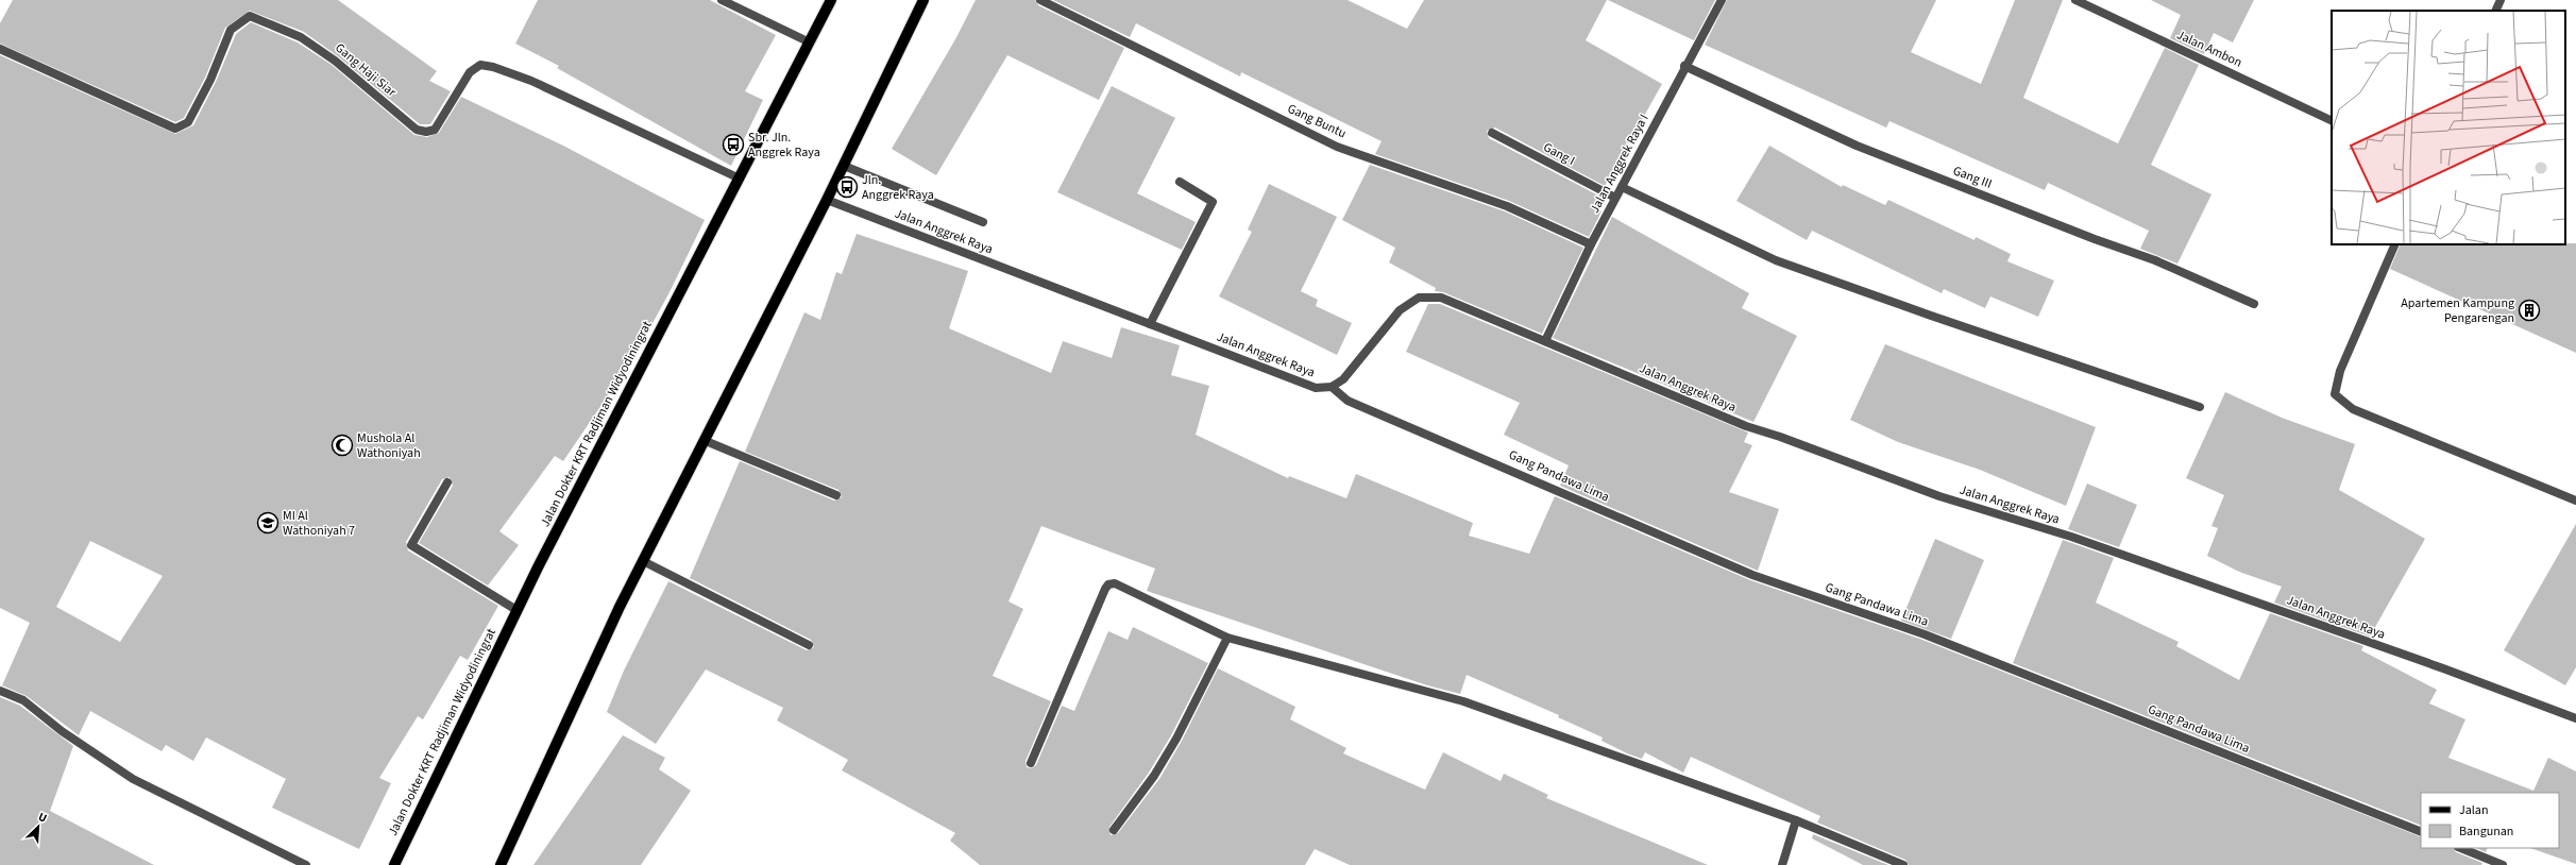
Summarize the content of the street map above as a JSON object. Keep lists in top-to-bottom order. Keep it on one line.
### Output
{"streets":{"main road":["Jalan Dokter KRT Radjiman Widyodiningrat"],"street":["Jalan Ambon","Gang Haji Siar","Gang Buntu","Gang I","Jalan Anggrek Raya I","Gang III","Jalan Anggrek Raya","Gang Pandawa Lima"]},"crossings":[["Gang Haji Siar","Jalan Dokter KRT Radjiman Widyodiningrat"],["Gang Buntu","Jalan Anggrek Raya I"],["Gang I","Jalan Anggrek Raya I"],["Jalan Anggrek Raya I","Gang III"],["Jalan Anggrek Raya I","Jalan Anggrek Raya"],["Jalan Anggrek Raya","Gang Pandawa Lima"]],"places":{"bus stop":["Sbr. Jln. Anggrek Raya","Jln. Anggrek Raya"],"building":["Apartemen Kampung Pengarengan"],"mosque":["Mushola Al Wathoniyah"],"school or university":["MI Al Wathoniyah 7"]},"legend":["Jalan","Bangunan"],"north":"top right"}
